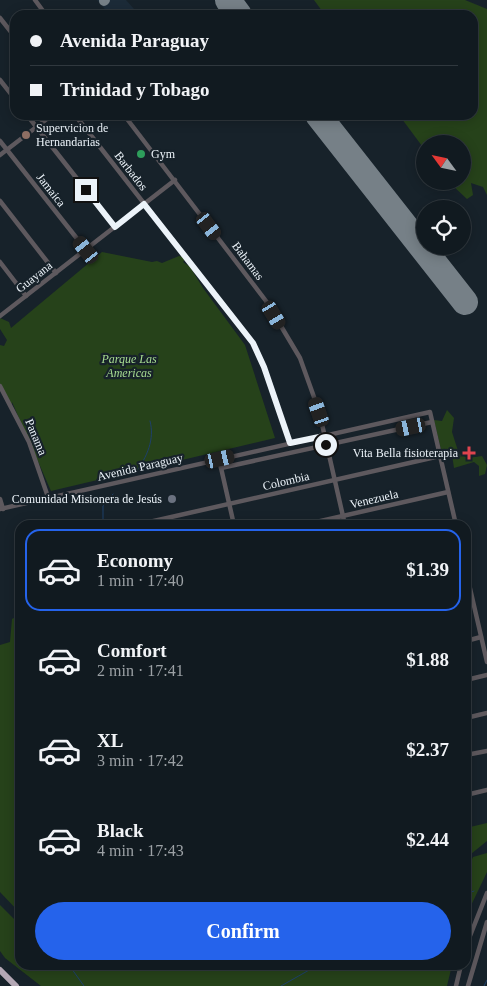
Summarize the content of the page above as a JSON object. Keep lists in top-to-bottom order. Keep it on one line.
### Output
{"streets":{"street":["Barbados","Jamaica","Bahamas","Guayana","Panama","Avenida Paraguay","Colombia","Venezuela"]},"crossings":[["Barbados","Guayana"],["Barbados","Avenida Paraguay"],["Jamaica","Guayana"],["Bahamas","Guayana"],["Bahamas","Avenida Paraguay"],["Bahamas","Colombia"],["Bahamas","Venezuela"],["Panama","Avenida Paraguay"]],"parks":["Parque Las Americas"],"places":{"other":["Supervicion de Hernandarias","Gym","Comunidad Misionera de Jesús"],"health":["Vita Bella fisioterapia"]},"north":"top left","page":{"banner":["Avenida Paraguay","Trinidad y Tobago"],"list":[{"name":"Economy","note":"1 min · 17:40","value":"$1.39"},{"name":"Comfort","note":"2 min · 17:41","value":"$1.88"},{"name":"XL","note":"3 min · 17:42","value":"$2.37"},{"name":"Black","note":"4 min · 17:43","value":"$2.44"}],"buttons":"Confirm"}}
